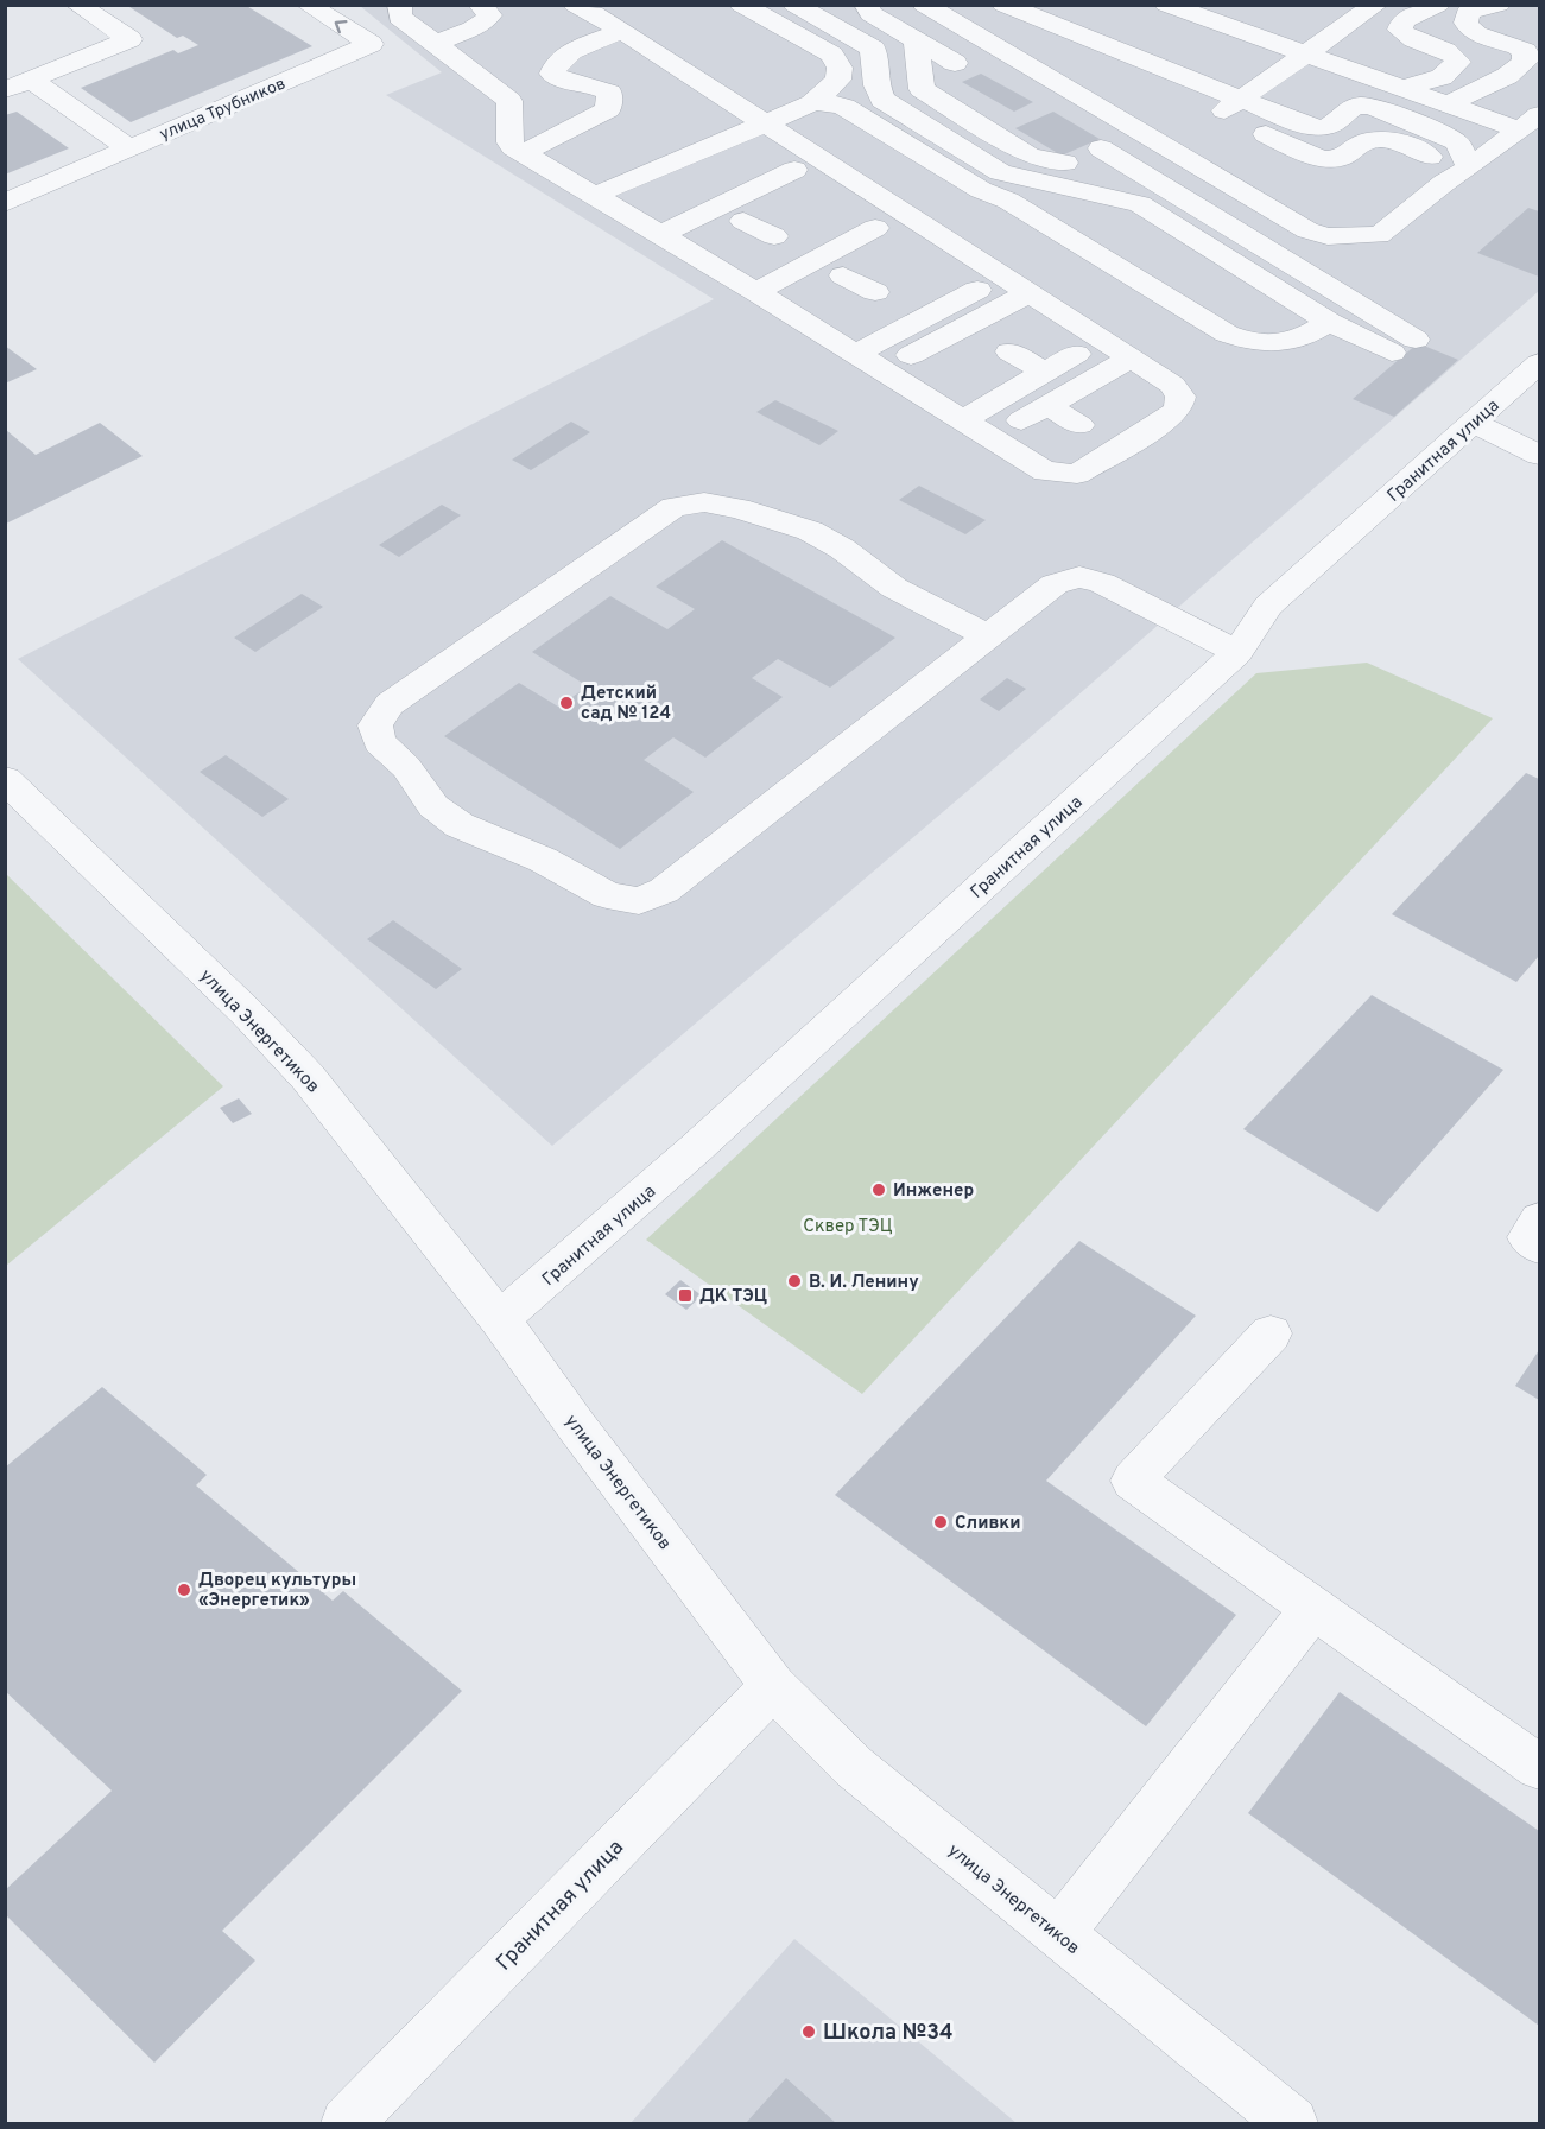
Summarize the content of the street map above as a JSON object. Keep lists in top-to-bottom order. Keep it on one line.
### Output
{"streets":{"street":["улица Трубников","Гранитная улица","улица Энергетиков"]},"crossings":[["Гранитная улица","улица Энергетиков"]],"parks":["Сквер ТЭЦ"],"places":{"other":["Детский сад № 124","Инженер","В. И. Ленину","Сливки","Дворец культуры «Энергетик»","Школа №34"],"transit":["ДК ТЭЦ"]}}
